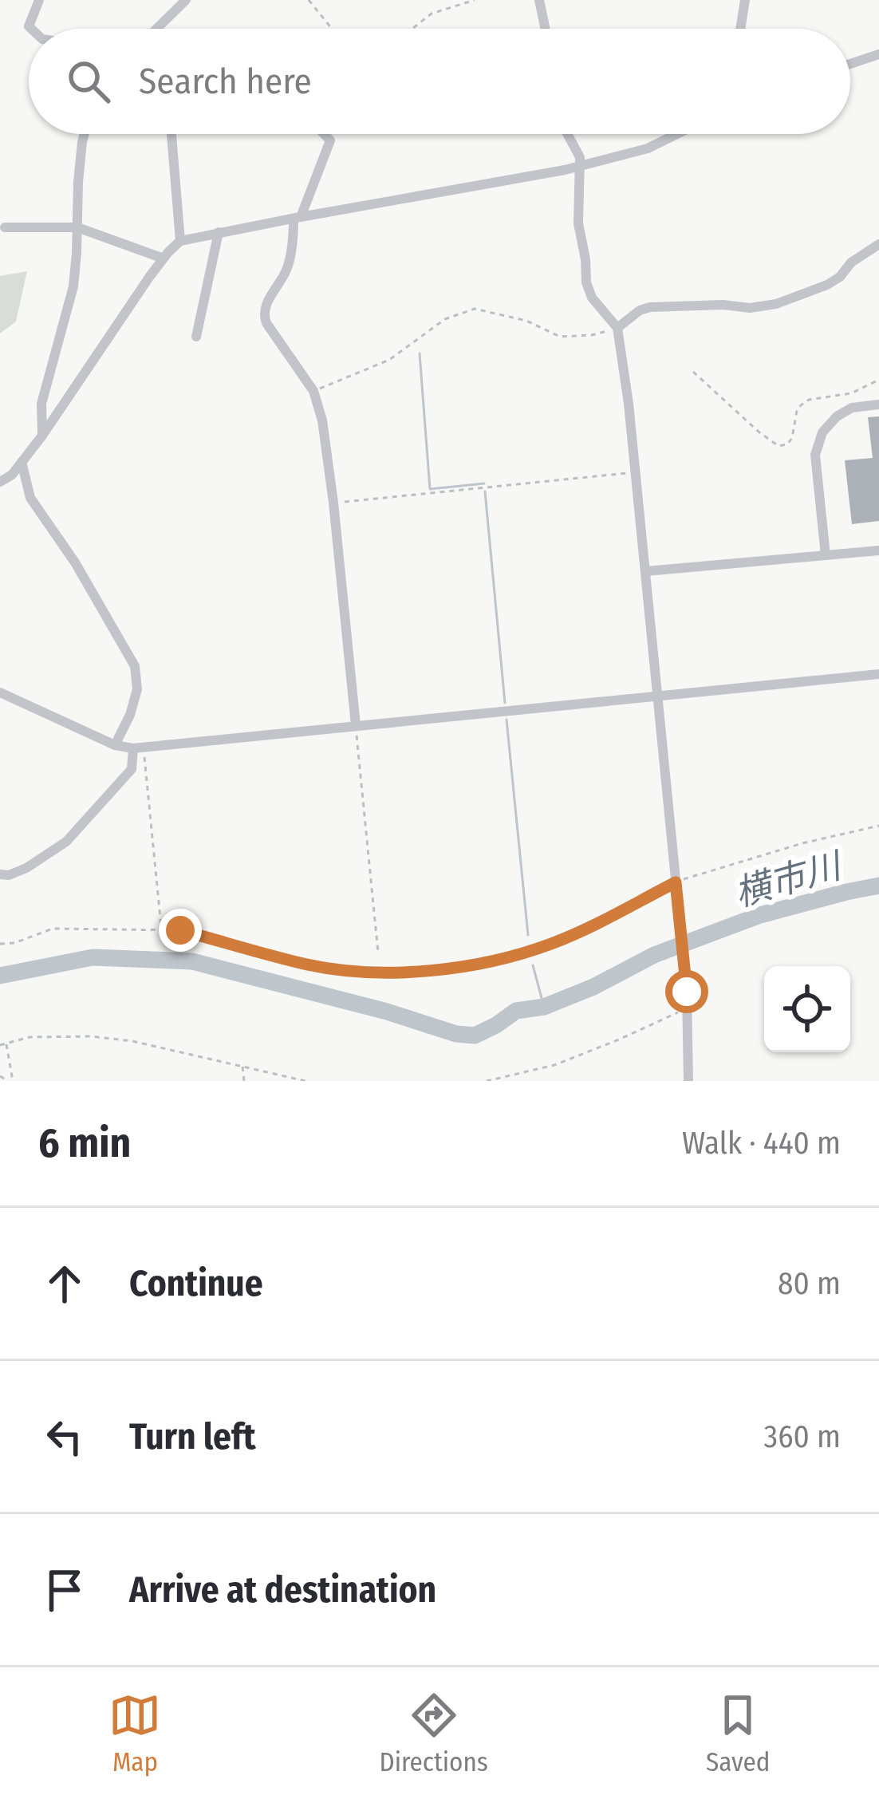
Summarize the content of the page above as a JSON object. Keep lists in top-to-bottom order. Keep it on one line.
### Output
{"water":["横市川"],"page":{"search":"Search here","heading":["6 min","Walk · 440 m"],"list":[["Continue","80 m"],["Turn left","360 m"],"Arrive at destination"],"nav":["Map","Directions","Saved"]}}
